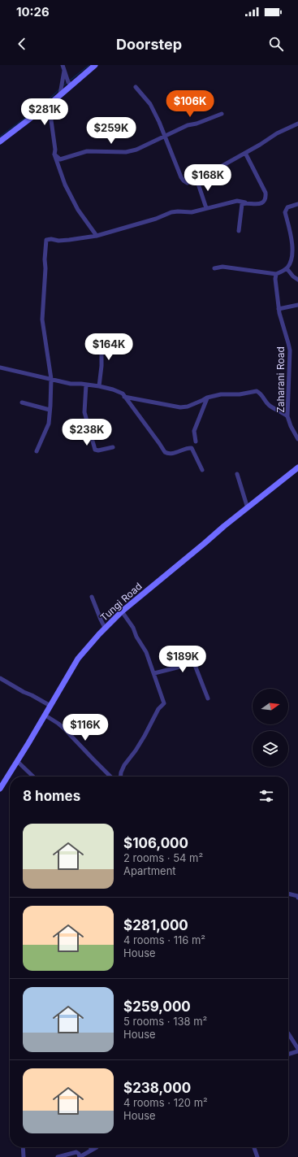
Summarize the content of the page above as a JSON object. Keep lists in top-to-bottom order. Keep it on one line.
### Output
{"streets":{"main road":["Tungi Road"],"street":["Zaharani Road"]},"north":"right","page":{"status":"10:26","header":"Doorstep","price":["$106K","$281K","$259K","$168K","$164K","$238K","$189K","$116K"],"heading":"8 homes","list":[{"name":"$106,000","note":"2 rooms · 54 m² · Apartment"},{"name":"$281,000","note":"4 rooms · 116 m² · House"},{"name":"$259,000","note":"5 rooms · 138 m² · House"},{"name":"$238,000","note":"4 rooms · 120 m² · House"}]}}
